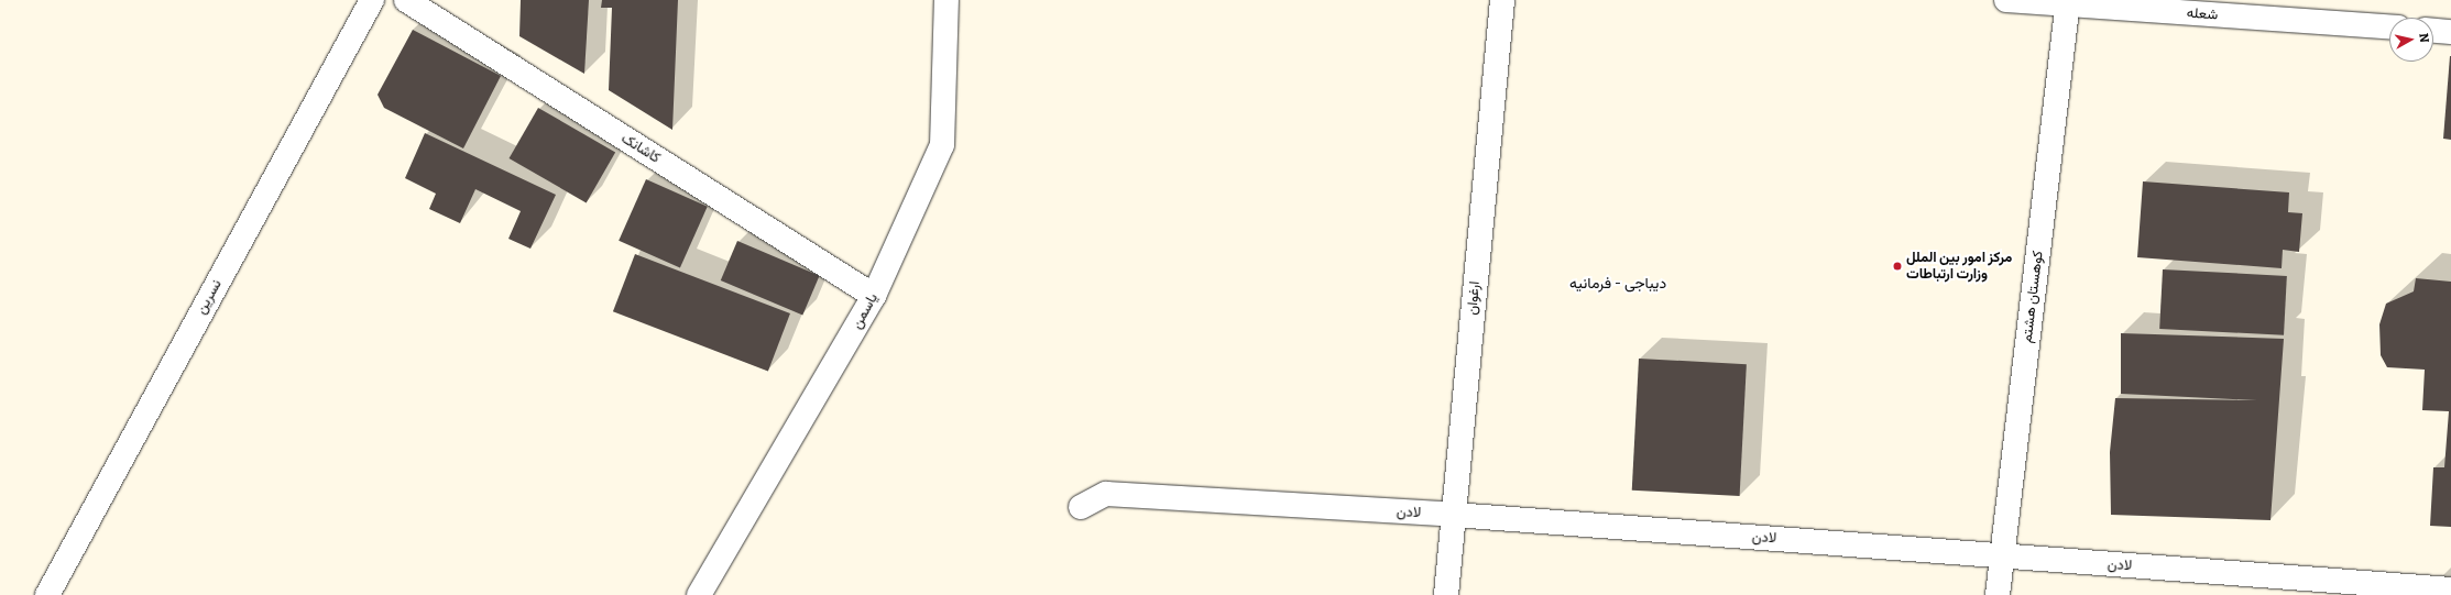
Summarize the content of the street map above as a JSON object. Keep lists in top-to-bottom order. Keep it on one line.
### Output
{"streets":{"street":["شعله","کاشانک","نسرین","کوهستان هشتم","ارغوان","یاسمن","لادن"]},"crossings":[["شعله","کوهستان هشتم"],["کاشانک","یاسمن"],["کوهستان هشتم","لادن"],["ارغوان","لادن"]],"districts":["دیباجی - فرمانیه"],"places":["مرکز امور بین الملل وزارت ارتباطات"],"north":"right"}
